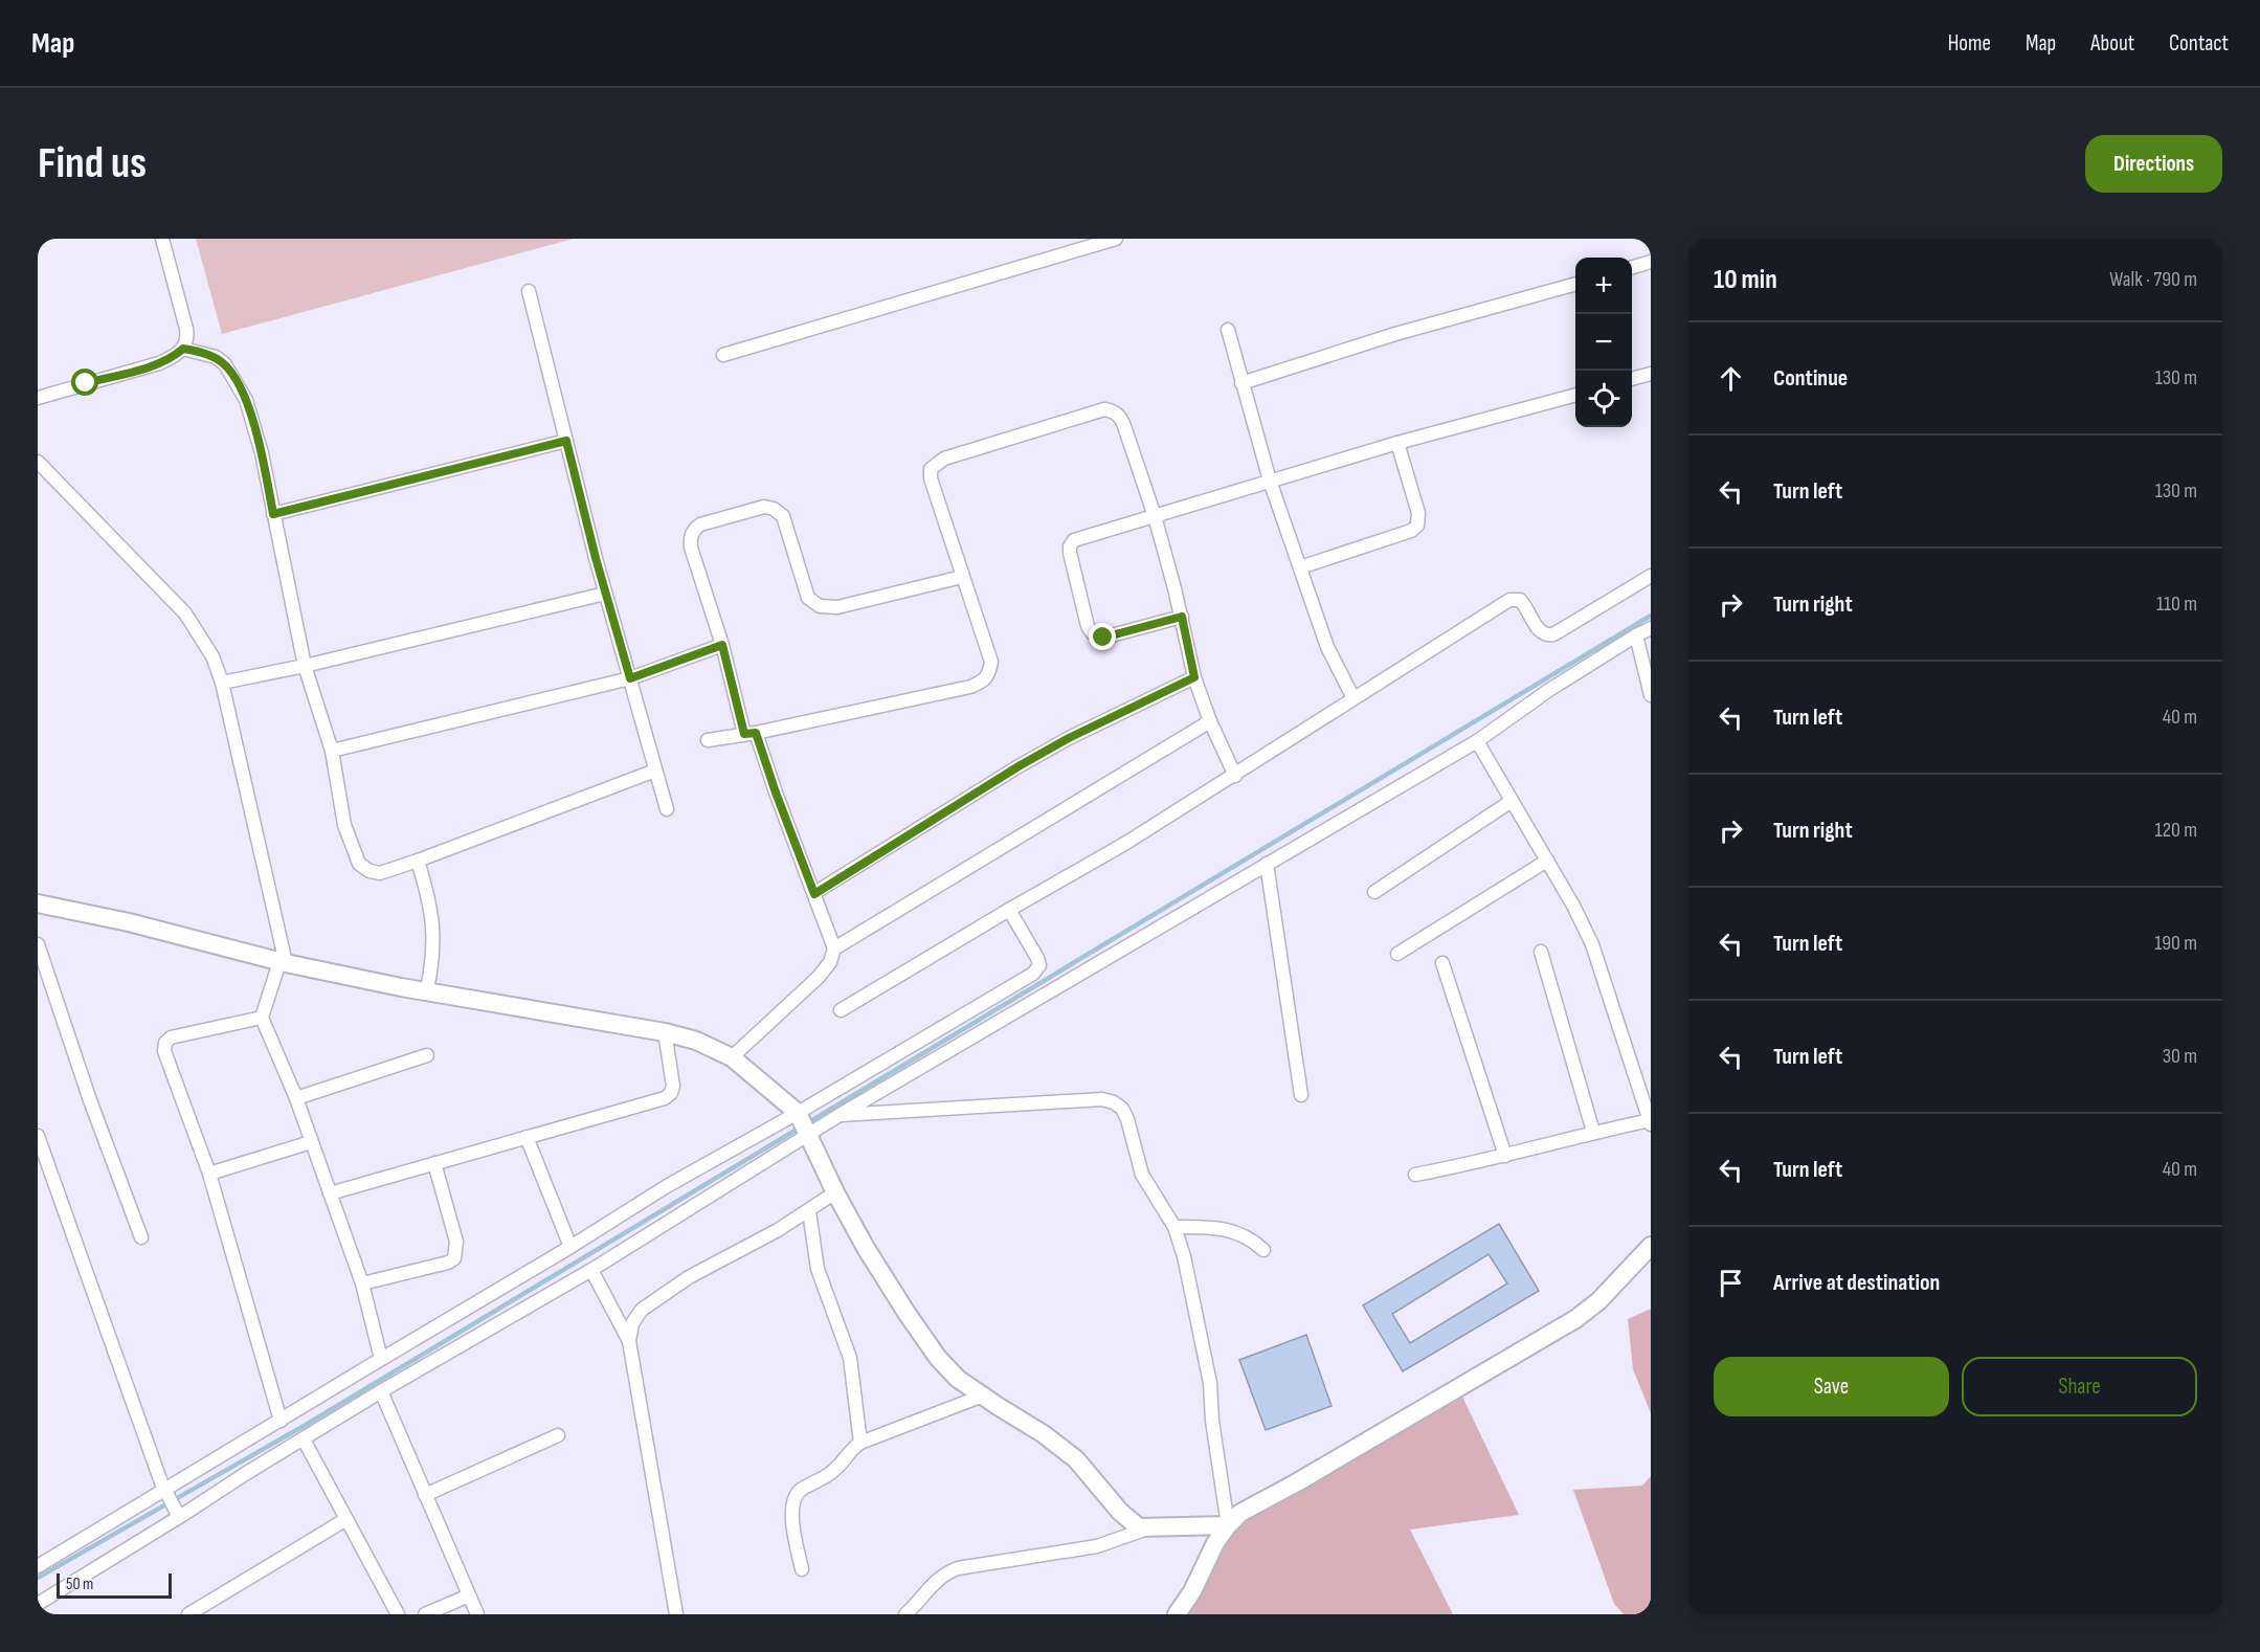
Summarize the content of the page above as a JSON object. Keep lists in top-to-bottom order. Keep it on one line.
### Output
{"scale_bar":"50 m","page":{"header":"Map","nav":["Home","Map","About","Contact"],"buttons":["Directions",["Save","Share"]],"title":"Find us","heading":["10 min","Walk · 790 m"],"map_buttons":["+","−"],"list":[["Continue","130 m"],["Turn left","130 m"],["Turn right","110 m"],["Turn left","40 m"],["Turn right","120 m"],["Turn left","190 m"],["Turn left","30 m"],["Turn left","40 m"],"Arrive at destination"],"scale":"50 m"}}
